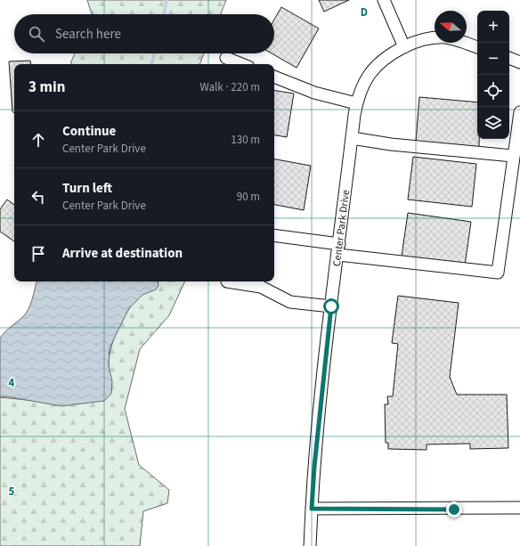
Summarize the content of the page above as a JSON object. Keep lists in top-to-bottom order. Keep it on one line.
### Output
{"streets":{"street":["Center Park Drive"]},"north":"left","page":{"map_buttons":["+","−"],"search":"Search here","heading":["3 min","Walk · 220 m"],"list":[["Continue","Center Park Drive","130 m"],["Turn left","Center Park Drive","90 m"],"Arrive at destination"]},"grid":{"columns":["D"],"rows":["4","5"]}}
